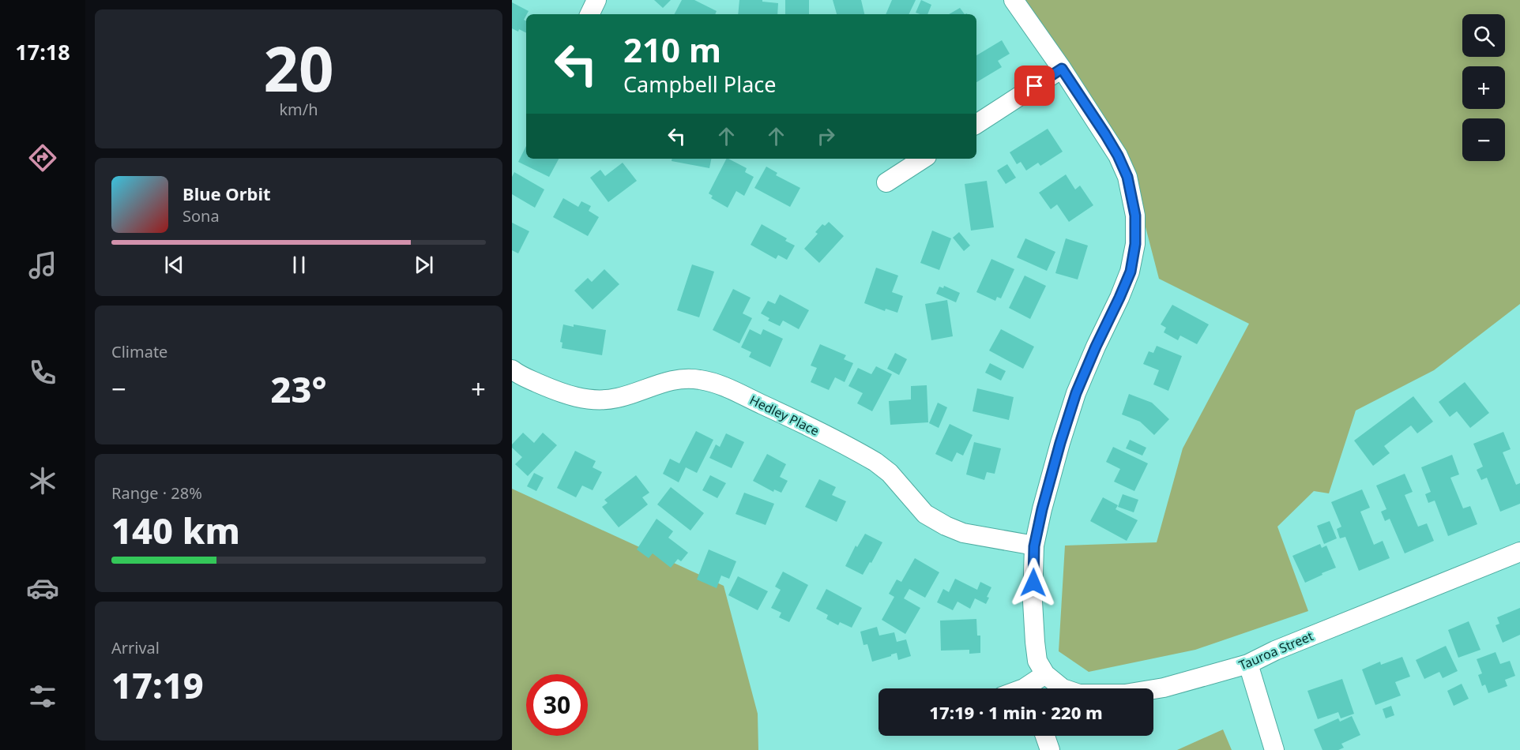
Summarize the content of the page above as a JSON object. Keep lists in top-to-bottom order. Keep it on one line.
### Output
{"streets":{"street":["Hedley Place","Tauroa Street"]},"page":{"tabs":"17:18","tile":[["20","km/h"],"Climate",["Range · 28%","140 km"],["Arrival","17:19"]],"map_buttons":["+","−"],"turn":["210 m","Campbell Place"],"song":["Blue Orbit","Sona"],"heat":["−","23°","+"],"limit":"30","trip":"17:19 · 1 min · 220 m"}}
